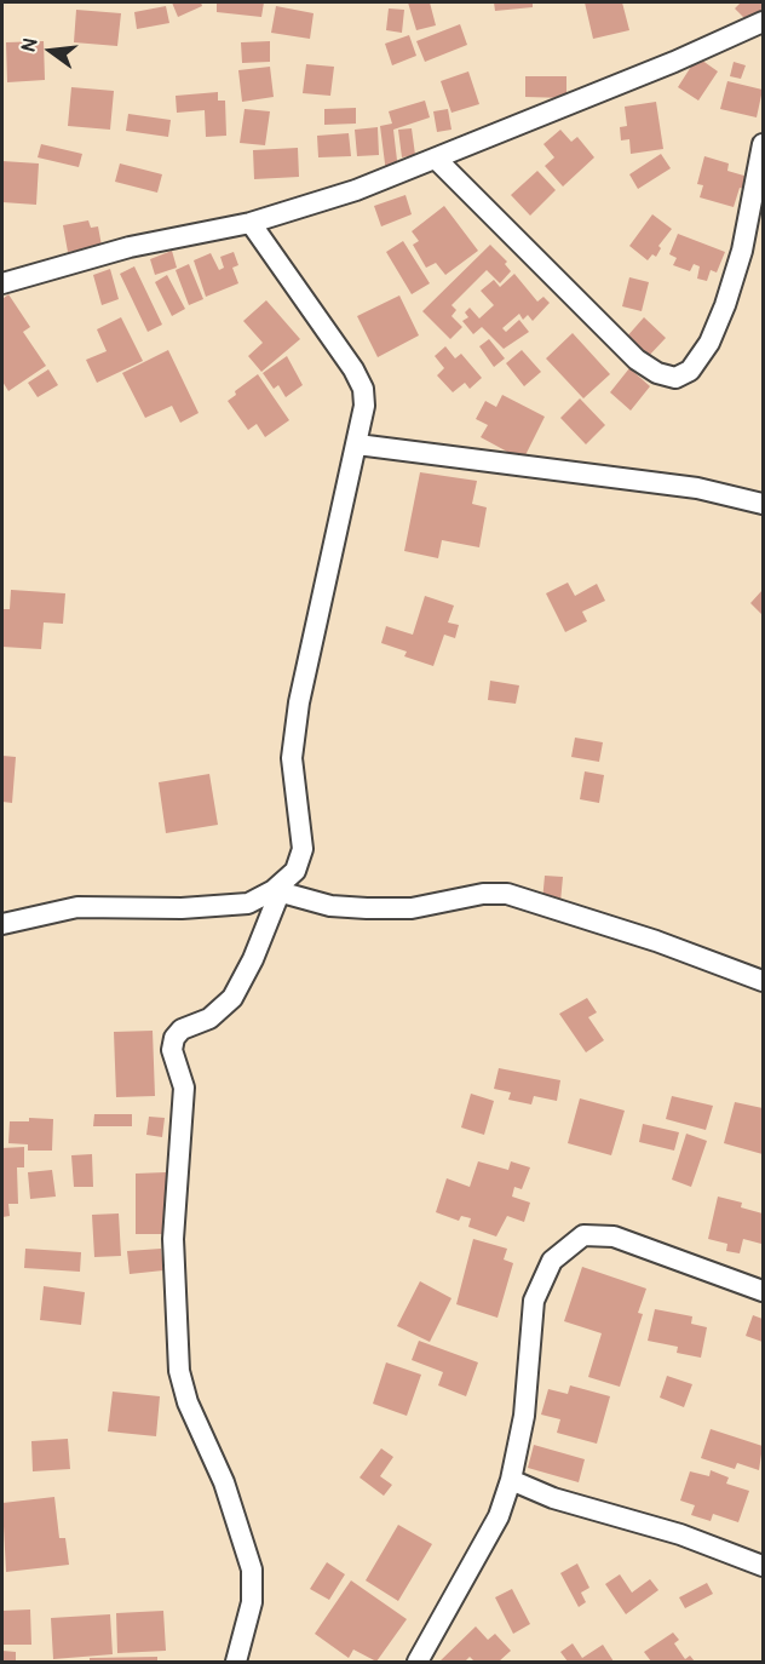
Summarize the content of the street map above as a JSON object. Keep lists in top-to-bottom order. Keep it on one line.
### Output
{"north":"left"}
